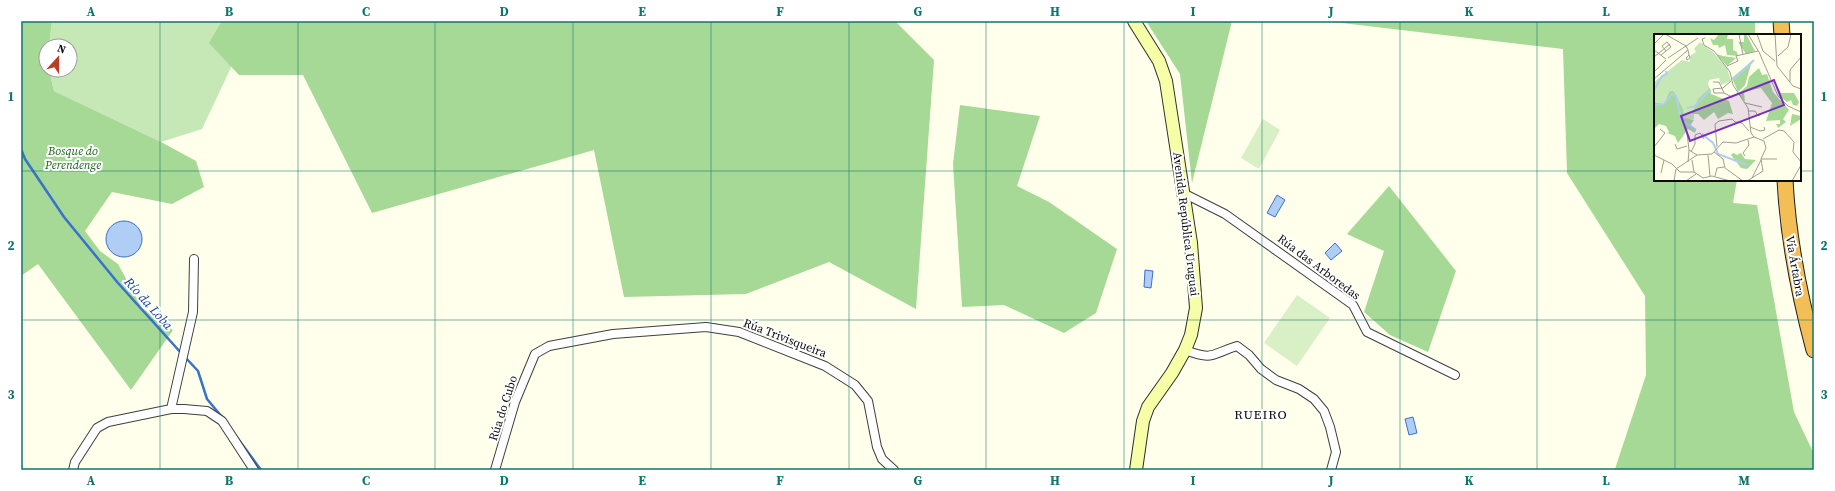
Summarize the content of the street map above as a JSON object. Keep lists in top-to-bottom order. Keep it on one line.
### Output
{"streets":{"highway":["Vía Ártabra"],"street":["Avenida República Uruguai","Rúa das Arboredas","Rúa Trivisqueira","Rúa do Cubo"]},"crossings":[["Avenida República Uruguai","Rúa das Arboredas"],["Rúa Trivisqueira","Rúa do Cubo"]],"districts":["RUEIRO"],"water":["Río da Loba"],"parks":["Bosque do Perendenge"],"north":"top","grid":{"columns":["A","B","C","D","E","F","G","H","I","J","K","L","M"],"rows":["1","2","3"]}}
